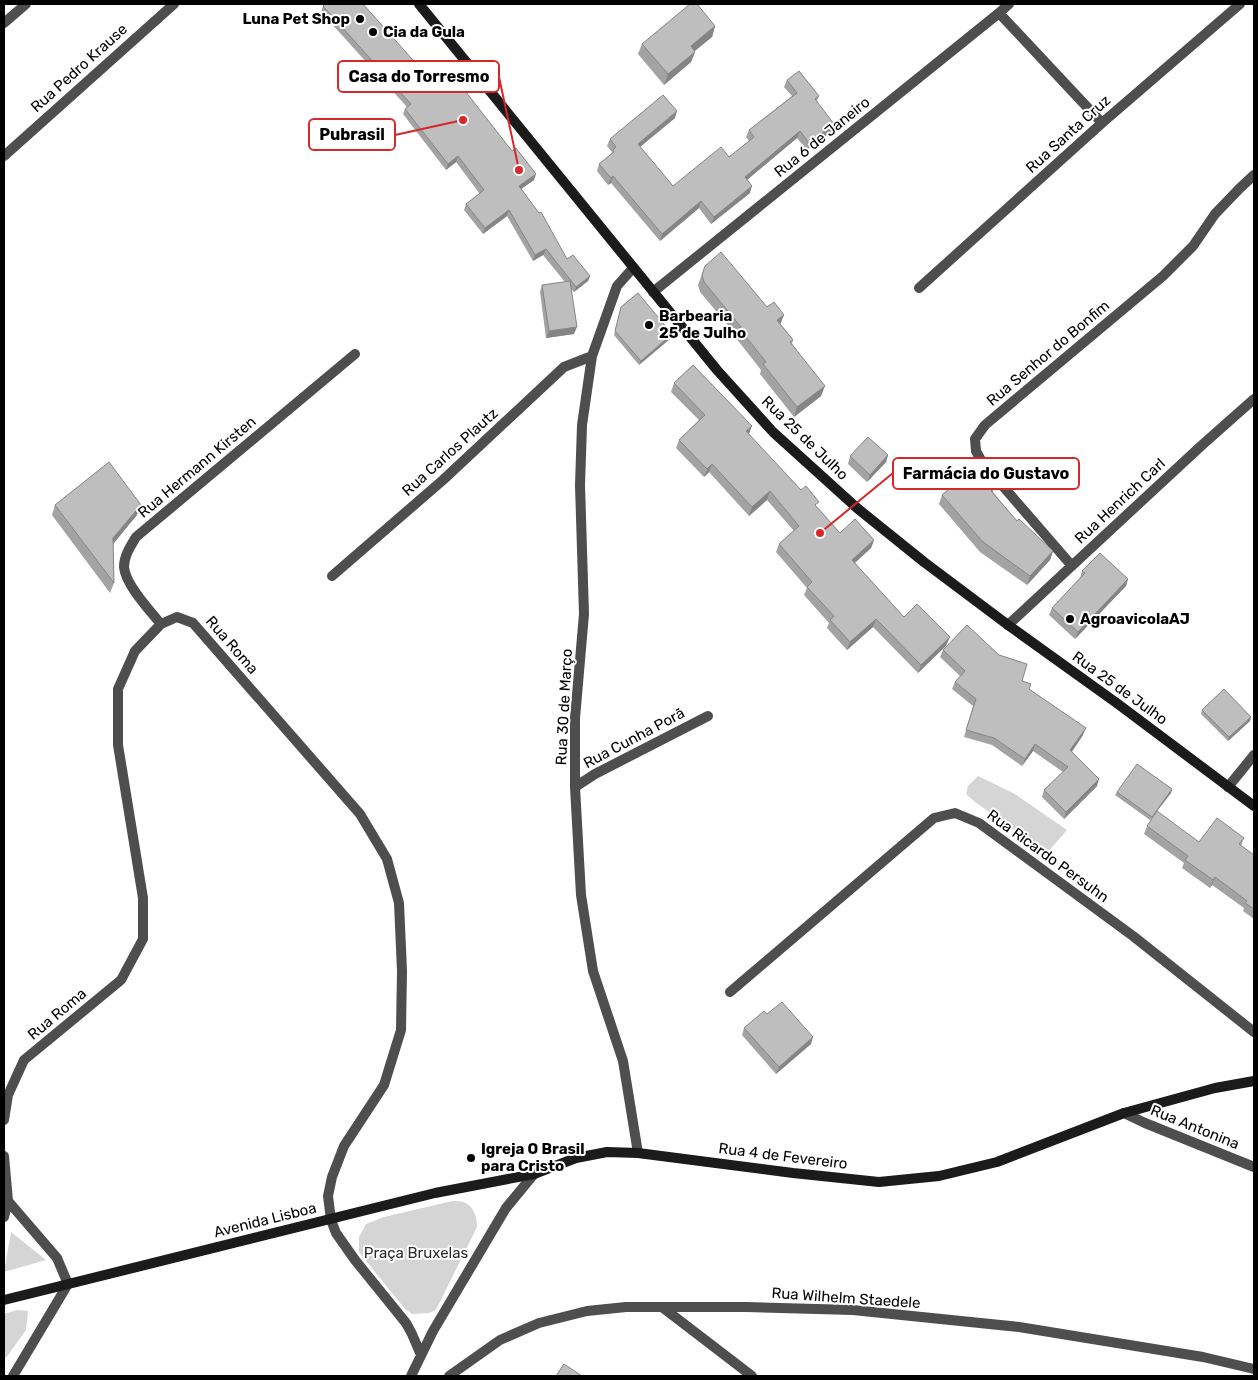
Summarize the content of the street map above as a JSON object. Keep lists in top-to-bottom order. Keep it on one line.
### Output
{"streets":{"street":["Rua Pedro Krause","Rua Santa Cruz","Rua 6 de Janeiro","Rua Senhor do Bonfim","Rua 25 de Julho","Rua Carlos Plautz","Rua Hermann Kirsten","Rua Henrich Carl","Rua Roma","Rua 30 de Março","Rua Cunha Porã","Rua Ricardo Persuhn","Rua Antonina","Rua 4 de Fevereiro","Avenida Lisboa","Rua Wilhelm Staedele"]},"crossings":[["Rua 6 de Janeiro","Rua 25 de Julho"],["Rua Senhor do Bonfim","Rua Henrich Carl"],["Rua 25 de Julho","Rua Henrich Carl"],["Rua 25 de Julho","Rua 30 de Março"],["Rua Carlos Plautz","Rua 30 de Março"],["Rua Hermann Kirsten","Rua Roma"],["Rua Roma","Avenida Lisboa"],["Rua 30 de Março","Rua Cunha Porã"],["Rua 30 de Março","Rua 4 de Fevereiro"],["Rua Antonina","Rua 4 de Fevereiro"],["Rua 4 de Fevereiro","Avenida Lisboa"]],"parks":["Praça Bruxelas"],"places":["Luna Pet Shop","Cia da Gula","Pubrasil","Casa do Torresmo","Barbearia 25 de Julho","Farmácia do Gustavo","AgroavicolaAJ","Igreja O Brasil para Cristo"]}
